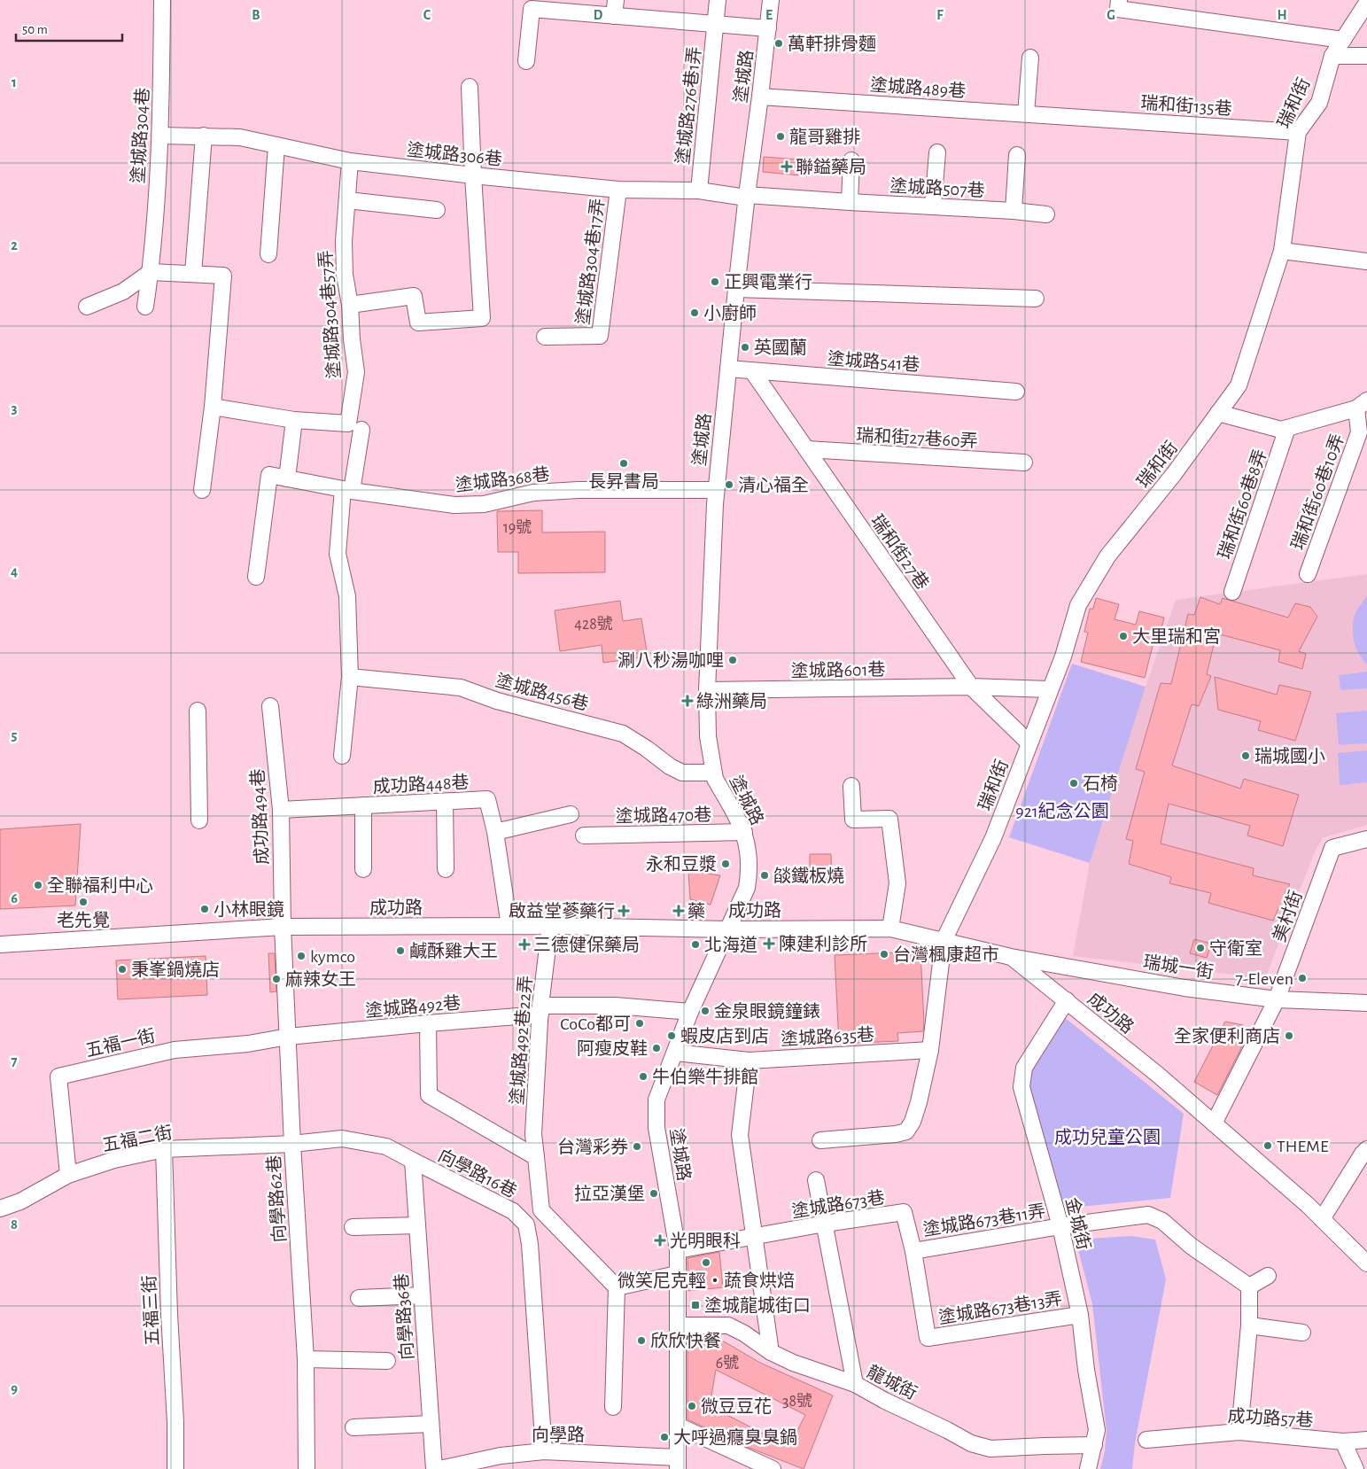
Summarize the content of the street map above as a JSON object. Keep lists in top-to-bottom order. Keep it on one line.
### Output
{"streets":{"street":["塗城路","塗城路489巷","瑞和街","塗城路276巷1弄","瑞和街135巷","塗城路304巷","塗城路306巷","塗城路507巷","塗城路304巷17弄","塗城路304巷57弄","塗城路541巷","瑞和街27巷60弄","塗城路368巷","瑞和街60巷10弄","瑞和街60巷8弄","瑞和街27巷","塗城路601巷","塗城路456巷","成功路448巷","塗城路470巷","成功路494巷","成功路","美村街","瑞城一街","塗城路492巷","塗城路635巷","塗城路492巷22弄","五福一街","五福二街","向學路16巷","向學路62巷","塗城路673巷","塗城路673巷11弄","金城街","塗城路673巷13弄","五福三街","向學路36巷","龍城街","成功路57巷","向學路"]},"crossings":[["塗城路","塗城路489巷"],["塗城路","塗城路306巷"],["塗城路","塗城路507巷"],["塗城路","塗城路541巷"],["塗城路","塗城路368巷"],["塗城路","塗城路601巷"],["塗城路","塗城路456巷"],["塗城路","塗城路470巷"],["塗城路","成功路"],["塗城路","塗城路492巷"],["塗城路","塗城路635巷"],["塗城路","塗城路673巷"],["塗城路","龍城街"],["塗城路","向學路"],["塗城路489巷","瑞和街135巷"],["瑞和街","瑞和街135巷"],["瑞和街","瑞和街27巷"],["瑞和街","塗城路601巷"],["瑞和街","成功路"],["瑞和街","塗城路635巷"],["塗城路276巷1弄","塗城路306巷"],["塗城路304巷","塗城路306巷"],["塗城路306巷","塗城路507巷"],["塗城路306巷","塗城路304巷17弄"],["塗城路306巷","塗城路304巷57弄"],["塗城路541巷","瑞和街27巷"],["瑞和街27巷60弄","瑞和街27巷"],["瑞和街27巷","塗城路601巷"],["成功路448巷","成功路494巷"],["成功路448巷","成功路"],["成功路494巷","成功路"],["成功路494巷","向學路62巷"],["成功路","美村街"],["成功路","瑞城一街"],["成功路","塗城路492巷22弄"],["成功路","向學路62巷"],["成功路","金城街"],["美村街","瑞城一街"],["塗城路492巷","塗城路492巷22弄"],["塗城路492巷","五福一街"],["塗城路492巷","向學路62巷"],["五福一街","五福二街"],["五福一街","向學路62巷"],["五福二街","向學路16巷"],["五福二街","向學路62巷"],["五福二街","五福三街"],["向學路16巷","向學路62巷"],["向學路16巷","向學路36巷"],["向學路16巷","向學路"],["塗城路673巷","塗城路673巷11弄"],["塗城路673巷","塗城路673巷13弄"],["塗城路673巷11弄","金城街"],["金城街","塗城路673巷13弄"],["金城街","龍城街"]],"parks":["921紀念公園","成功兒童公園"],"places":{"other":["萬軒排骨麵","龍哥雞排","正興電業行","小廚師","英國蘭","長昇書局","清心福全","大里瑞和宮","涮八秒湯咖哩","瑞城國小","石椅","永和豆漿","燄鐵板燒","全聯福利中心","老先覺","小林眼鏡","北海道","守衛室","鹹酥雞大王","台灣楓康超市","kymco","秉峯鍋燒店","7-Eleven","麻辣女王","金泉眼鏡鐘錶","CoCo都可","蝦皮店到店","全家便利商店","阿瘦皮鞋","牛伯樂牛排館","THEME","台灣彩券","拉亞漢堡","微笑尼克輕‧蔬食烘焙","欣欣快餐","微豆豆花","大呼過癮臭臭鍋"],"health":["聯鎰藥局","綠洲藥局","啟益堂蔘藥行","藥","陳建利診所","三德健保藥局","光明眼科"],"transit":["塗城龍城街口"]},"house_numbers":["19號","428號","6號","38號"],"scale_bar":"50 m","grid":{"columns":["B","C","D","E","F","G","H"],"rows":["1","2","3","4","5","6","7","8","9"]}}
